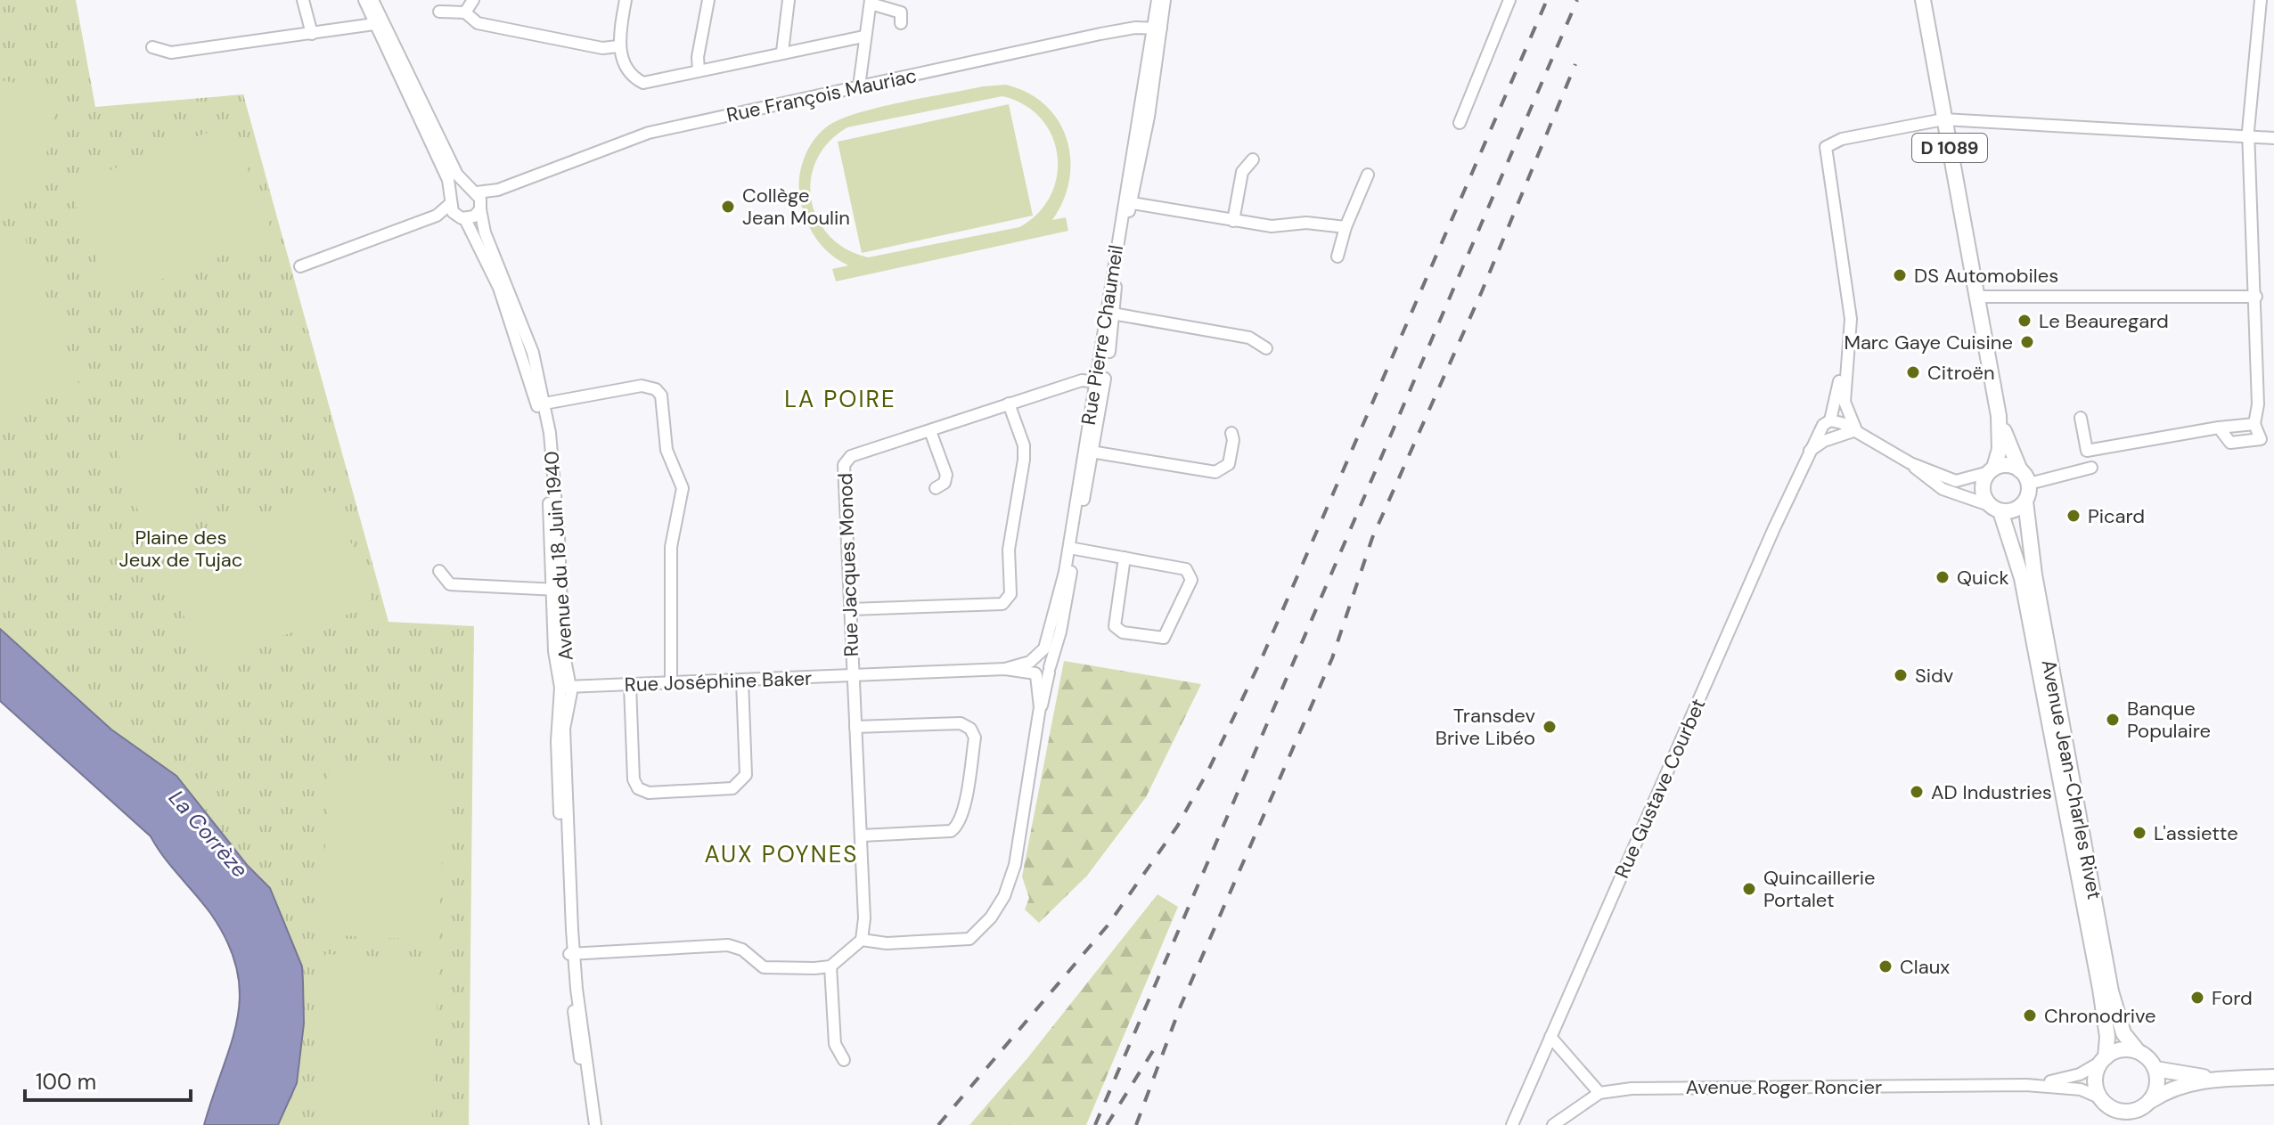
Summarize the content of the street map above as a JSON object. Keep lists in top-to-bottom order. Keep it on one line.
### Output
{"streets":{"main road":["D 1089","Avenue Jean-Charles Rivet"],"street":["Rue François Mauriac","Rue Pierre Chaumeil","Avenue du 18 Juin 1940","Rue Jacques Monod","Rue Joséphine Baker","Rue Gustave Courbet","Avenue Roger Roncier"]},"crossings":[["Rue François Mauriac","Rue Pierre Chaumeil"],["Rue François Mauriac","Avenue du 18 Juin 1940"],["D 1089","Avenue Jean-Charles Rivet"],["Rue Pierre Chaumeil","Rue Jacques Monod"],["Rue Pierre Chaumeil","Rue Joséphine Baker"],["Avenue du 18 Juin 1940","Rue Joséphine Baker"],["Rue Jacques Monod","Rue Joséphine Baker"],["Avenue Jean-Charles Rivet","Avenue Roger Roncier"]],"districts":["LA POIRE","AUX POYNES"],"water":["La Corrèze"],"parks":["Plaine des Jeux de Tujac"],"places":["Collège Jean Moulin","DS Automobiles","Le Beauregard","Marc Gaye Cuisine","Citroën","Picard","Quick","Sidv","Banque Populaire","Transdev Brive Libéo","AD Industries","L'assiette","Quincaillerie Portalet","Claux","Ford","Chronodrive"],"scale_bar":"100 m"}
